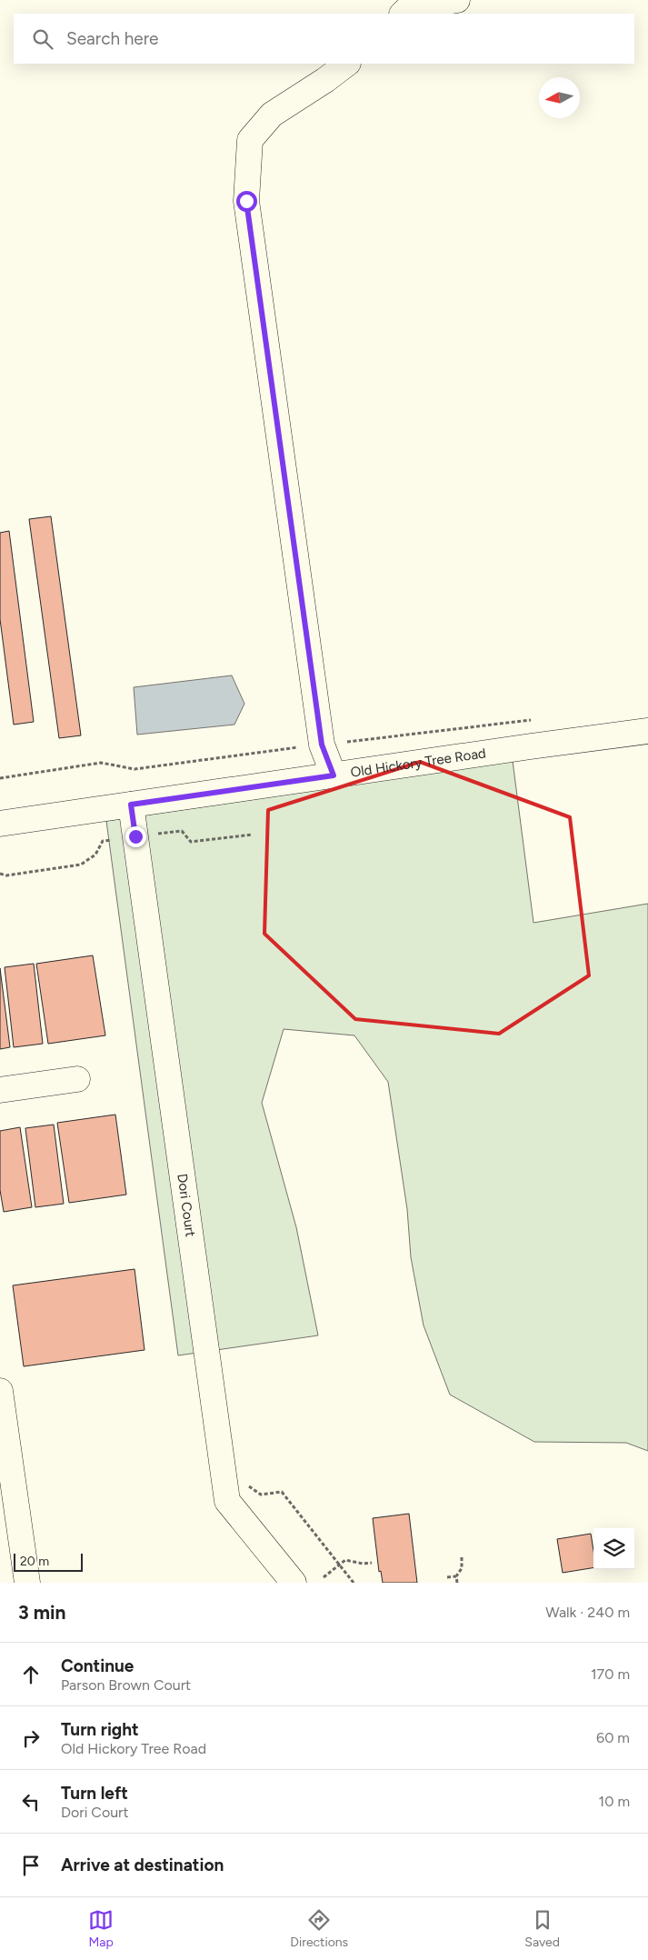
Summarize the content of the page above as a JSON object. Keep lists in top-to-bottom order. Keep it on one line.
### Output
{"streets":{"street":["Old Hickory Tree Road","Dori Court"]},"crossings":[["Old Hickory Tree Road","Dori Court"]],"scale_bar":"20 m","north":"left","page":{"search":"Search here","scale":"20 m","heading":["3 min","Walk · 240 m"],"list":[["Continue","Parson Brown Court","170 m"],["Turn right","Old Hickory Tree Road","60 m"],["Turn left","Dori Court","10 m"],"Arrive at destination"],"nav":["Map","Directions","Saved"]}}
